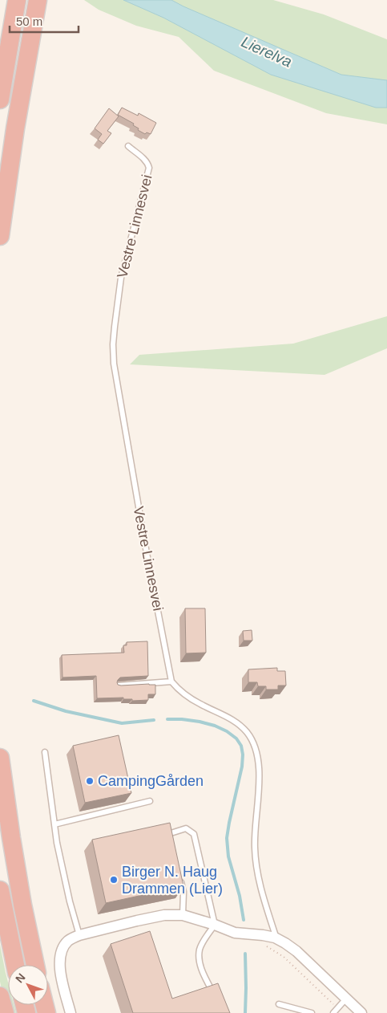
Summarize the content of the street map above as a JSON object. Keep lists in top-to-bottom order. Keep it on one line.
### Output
{"streets":{"lane":["Vestre Linnesvei"]},"water":["Lierelva"],"places":["CampingGården","Birger N. Haug Drammen (Lier)"],"scale_bar":"50 m","north":"top left"}
